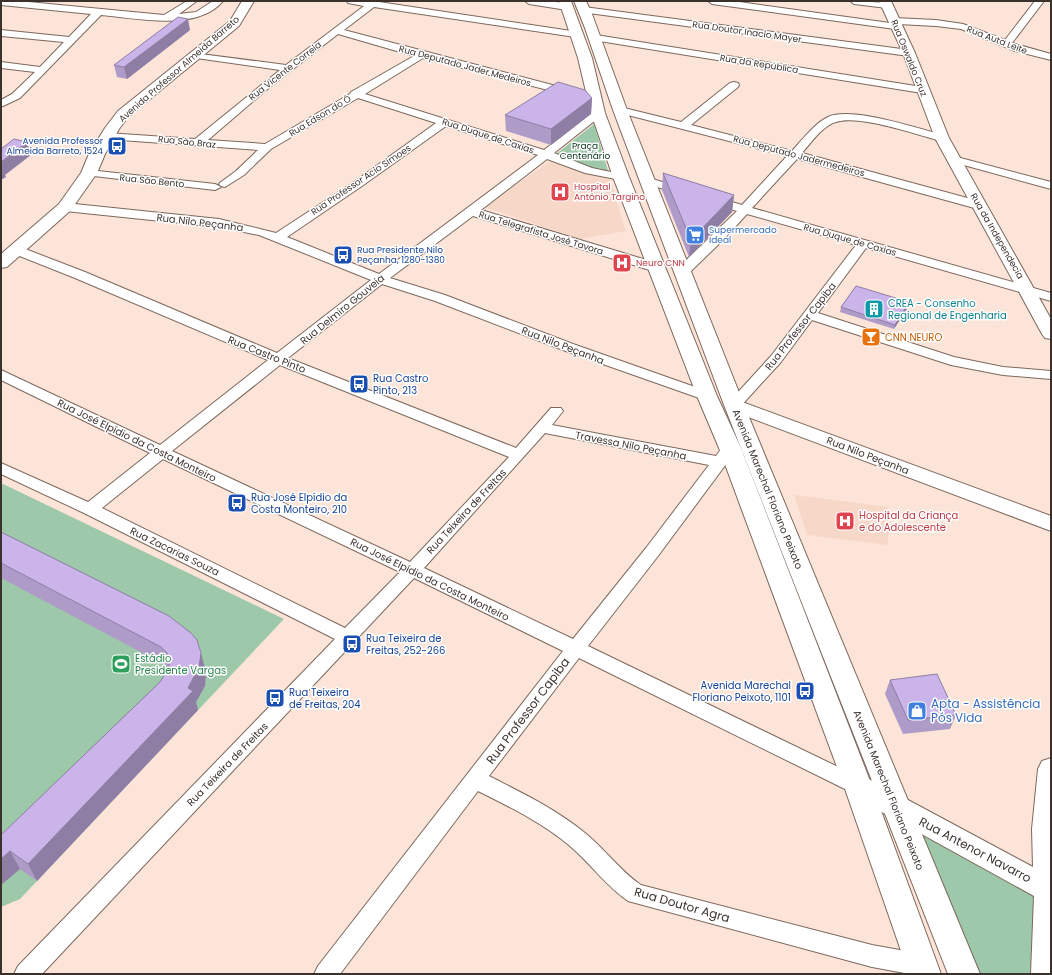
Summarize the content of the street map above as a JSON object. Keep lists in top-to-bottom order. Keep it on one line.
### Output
{"streets":{"main road":["Avenida Professor Almeida Barreto","Rua Nilo Peçanha","Avenida Marechal Floriano Peixoto"],"street":["Rua Doutor Inacio Mayer","Rua Auta Leite","Rua Oswaldo Cruz","Rua da República","Rua Deputado Jader Medeiros","Rua Vicente Correia","Rua Edson do Ó","Rua Duque de Caxias","Rua São Braz","Rua Deputado Jadermedeiros","Rua Professor Acio Simoes","Rua São Bento","Rua Telegrafista José Tavora","Rua da Independecia","Rua Delmiro Gouveia","Rua Professor Capiba","Rua Castro Pinto","Rua José Elpídio da Costa Monteiro","Travessa Nilo Peçanha","Rua Teixeira de Freitas","Rua Zacarias Souza","Rua Antenor Navarro","Rua Doutor Agra"]},"crossings":[["Rua Doutor Inacio Mayer","Rua Oswaldo Cruz"],["Rua Doutor Inacio Mayer","Avenida Marechal Floriano Peixoto"],["Rua Auta Leite","Rua Oswaldo Cruz"],["Rua Oswaldo Cruz","Rua da República"],["Rua Oswaldo Cruz","Rua da Independecia"],["Rua da República","Avenida Marechal Floriano Peixoto"],["Rua Deputado Jader Medeiros","Rua Vicente Correia"],["Rua Deputado Jader Medeiros","Rua Edson do Ó"],["Rua Deputado Jader Medeiros","Rua Delmiro Gouveia"],["Rua Deputado Jader Medeiros","Avenida Marechal Floriano Peixoto"],["Avenida Professor Almeida Barreto","Rua São Braz"],["Avenida Professor Almeida Barreto","Rua São Bento"],["Avenida Professor Almeida Barreto","Rua Nilo Peçanha"],["Avenida Professor Almeida Barreto","Rua Castro Pinto"],["Rua Vicente Correia","Rua São Braz"],["Rua Edson do Ó","Rua Duque de Caxias"],["Rua Edson do Ó","Rua São Braz"],["Rua Edson do Ó","Rua São Bento"],["Rua Duque de Caxias","Rua Professor Acio Simoes"],["Rua Duque de Caxias","Rua da Independecia"],["Rua Duque de Caxias","Rua Delmiro Gouveia"],["Rua Duque de Caxias","Rua Professor Capiba"],["Rua Duque de Caxias","Avenida Marechal Floriano Peixoto"],["Rua Deputado Jadermedeiros","Rua da Independecia"],["Rua Deputado Jadermedeiros","Avenida Marechal Floriano Peixoto"],["Rua Professor Acio Simoes","Rua Nilo Peçanha"],["Rua Nilo Peçanha","Rua Delmiro Gouveia"],["Rua Nilo Peçanha","Rua Professor Capiba"],["Rua Nilo Peçanha","Avenida Marechal Floriano Peixoto"],["Rua Telegrafista José Tavora","Rua Delmiro Gouveia"],["Rua Telegrafista José Tavora","Avenida Marechal Floriano Peixoto"],["Rua Delmiro Gouveia","Rua Castro Pinto"],["Rua Delmiro Gouveia","Rua José Elpídio da Costa Monteiro"],["Rua Delmiro Gouveia","Avenida Marechal Floriano Peixoto"],["Rua Delmiro Gouveia","Rua Zacarias Souza"],["Rua Professor Capiba","Rua José Elpídio da Costa Monteiro"],["Rua Professor Capiba","Travessa Nilo Peçanha"],["Rua Professor Capiba","Avenida Marechal Floriano Peixoto"],["Rua Professor Capiba","Rua Doutor Agra"],["Rua Castro Pinto","Rua Teixeira de Freitas"],["Rua José Elpídio da Costa Monteiro","Avenida Marechal Floriano Peixoto"],["Rua José Elpídio da Costa Monteiro","Rua Teixeira de Freitas"],["Rua José Elpídio da Costa Monteiro","Rua Antenor Navarro"],["Travessa Nilo Peçanha","Avenida Marechal Floriano Peixoto"],["Travessa Nilo Peçanha","Rua Teixeira de Freitas"],["Avenida Marechal Floriano Peixoto","Rua Antenor Navarro"],["Avenida Marechal Floriano Peixoto","Rua Doutor Agra"],["Rua Teixeira de Freitas","Rua Zacarias Souza"]],"parks":["Praça Centenário"],"places":{"bus stop":["Avenida Professor Almeida Barreto, 1524","Rua Presidente Nilo Peçanha, 1280-1380","Rua Castro Pinto, 213","Rua José Elpídio da Costa Monteiro, 210","Rua Teixeira de Freitas, 252-266","Avenida Marechal Floriano Peixoto, 1101","Rua Teixeira de Freitas, 204"],"hospital":["Hospital Antônio Targino","Neuro CNN","Hospital da Criança e do Adolescente"],"supermarket":["Supermercado Ideal"],"building":["CREA - Consenho Regional de Engenharia"],"bar":["CNN NEURO"],"sports":["Estádio Presidente Vargas"],"shop":["Apta - Assistência Pós Vida"]}}
